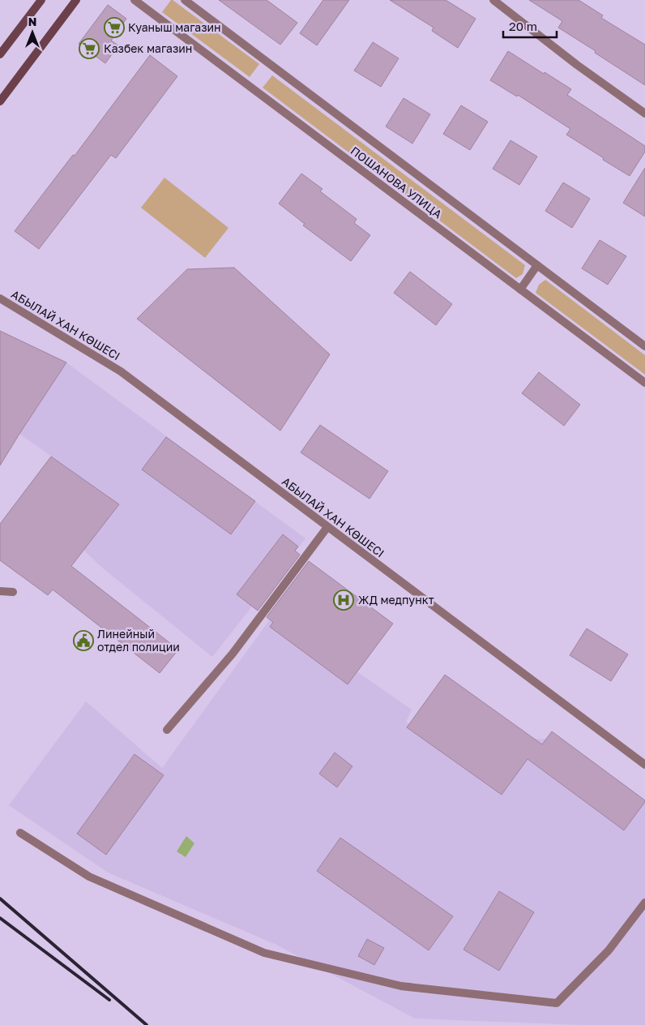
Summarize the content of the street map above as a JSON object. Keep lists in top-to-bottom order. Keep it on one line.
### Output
{"streets":{"street":["ПОШАНОВА УЛИЦА","АБЫЛАЙ ХАН КӨШЕСІ"]},"places":{"supermarket":["Куаныш магазин","Казбек магазин"],"hospital":["ЖД медпункт"],"public building":["Линейный отдел полиции"]},"scale_bar":"20 m","north":"top"}
